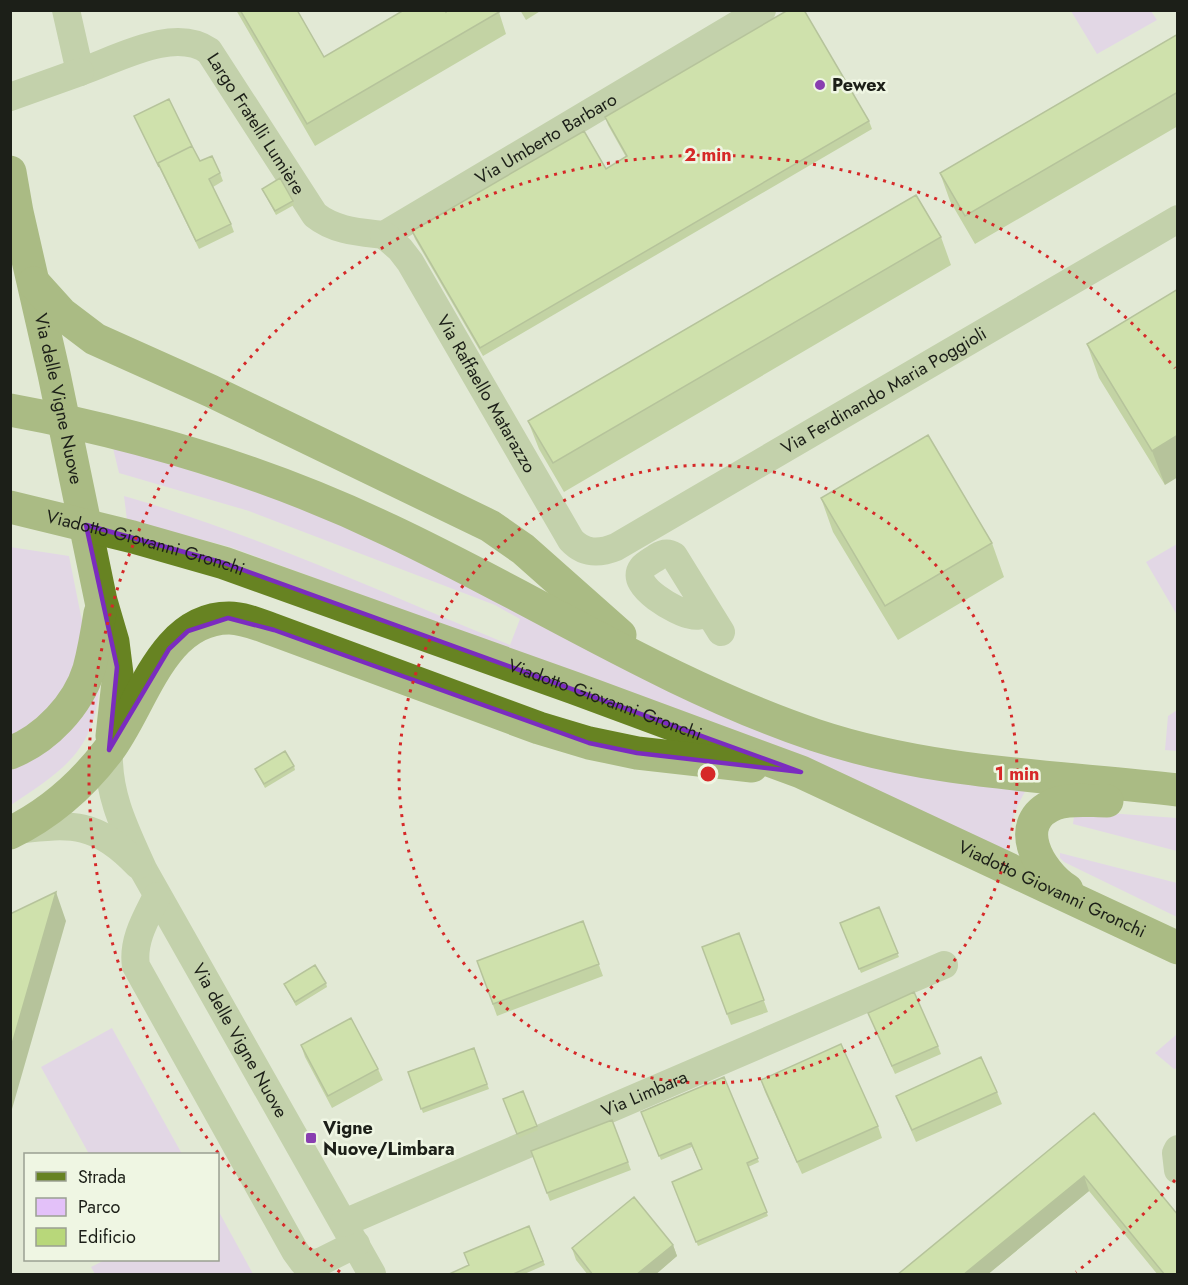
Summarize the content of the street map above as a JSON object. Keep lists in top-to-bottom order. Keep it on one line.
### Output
{"streets":{"main road":["Via delle Vigne Nuove","Viadotto Giovanni Gronchi"],"street":["Largo Fratelli Lumière","Via Umberto Barbaro","Via Ferdinando Maria Poggioli","Via Raffaello Matarazzo","Via Limbara"]},"crossings":[["Largo Fratelli Lumière","Via Umberto Barbaro"],["Largo Fratelli Lumière","Via Raffaello Matarazzo"],["Via Umberto Barbaro","Via Raffaello Matarazzo"],["Via Ferdinando Maria Poggioli","Via Raffaello Matarazzo"],["Via delle Vigne Nuove","Via Limbara"]],"places":{"other":["Pewex"],"transit":["Vigne Nuove/Limbara"]},"legend":["Strada","Parco","Edificio"],"rings":["2 min","1 min"]}
